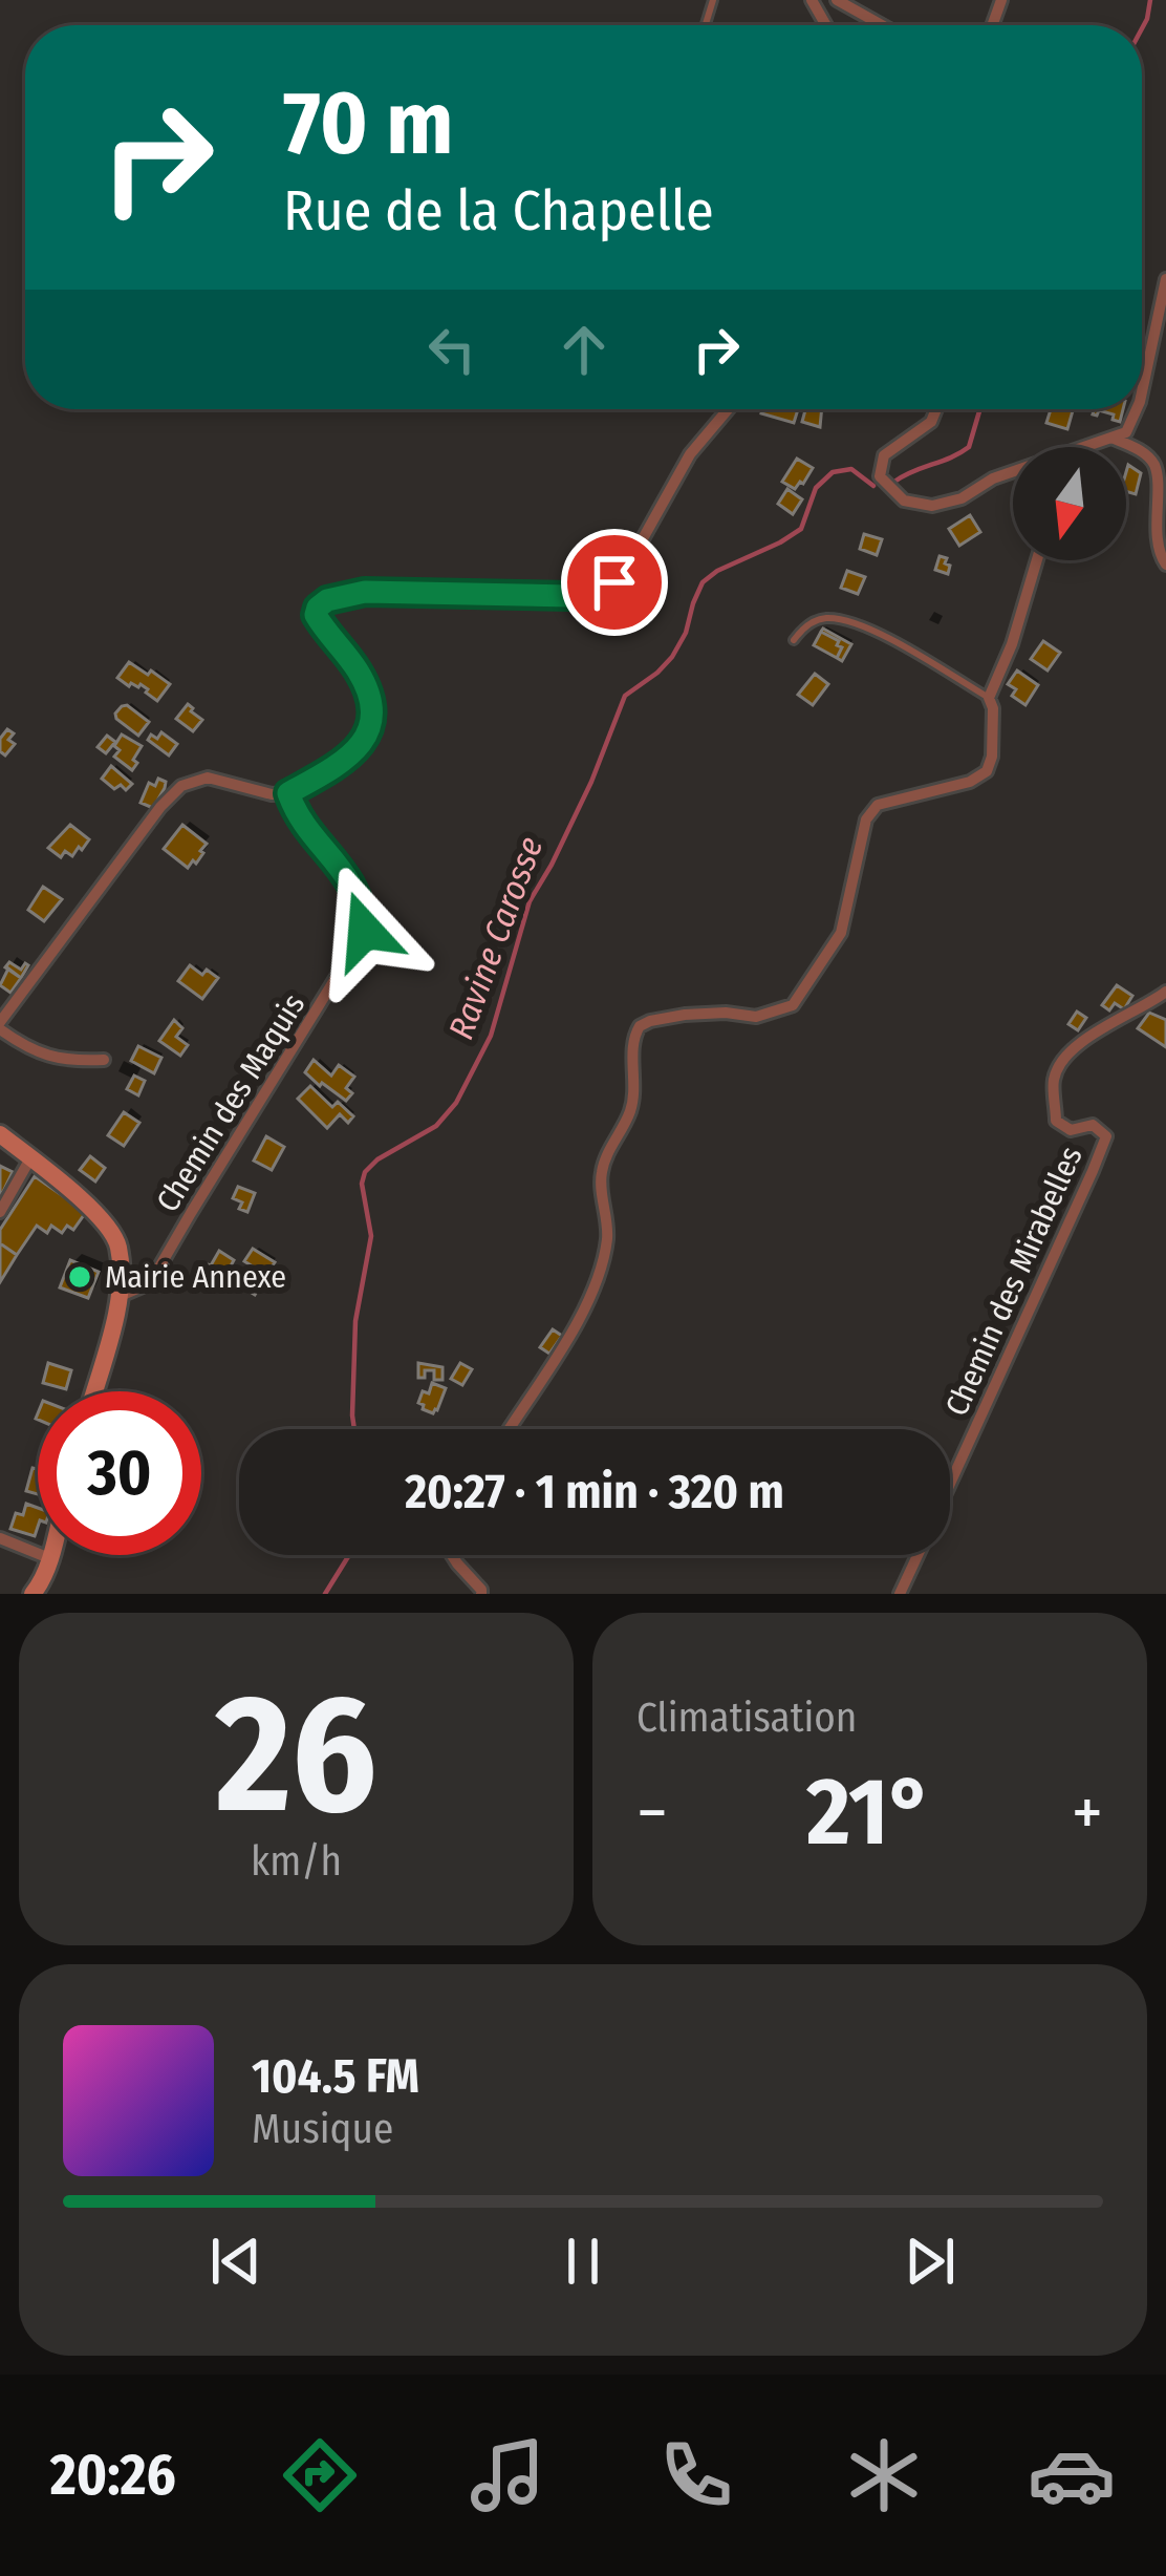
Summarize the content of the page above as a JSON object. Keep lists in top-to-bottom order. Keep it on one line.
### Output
{"streets":{"street":["Chemin des Maquis","Chemin des Mirabelles"]},"water":["Ravine Carosse"],"places":["Mairie Annexe"],"north":"bottom","page":{"turn":["70 m","Rue de la Chapelle"],"limit":"30","trip":"20:27 · 1 min · 320 m","tile":[["26","km/h"],"Climatisation"],"heat":["−","21°","+"],"song":["104.5 FM","Musique"],"tabs":"20:26"}}
